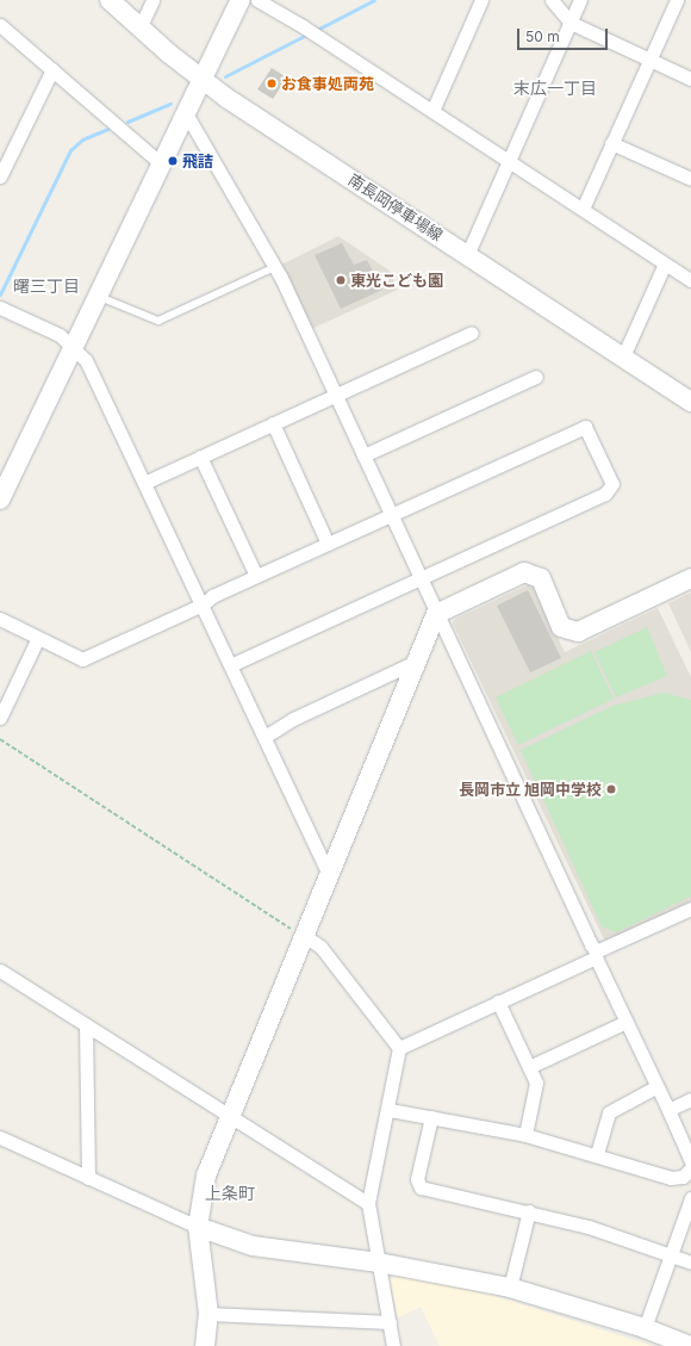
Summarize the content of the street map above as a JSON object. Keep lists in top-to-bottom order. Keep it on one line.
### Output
{"streets":{"street":["南長岡停車場線"]},"districts":["末広一丁目","曙三丁目","上条町"],"places":["お食事処両苑","飛詰","東光こども園","長岡市立 旭岡中学校"],"scale_bar":"50 m"}
